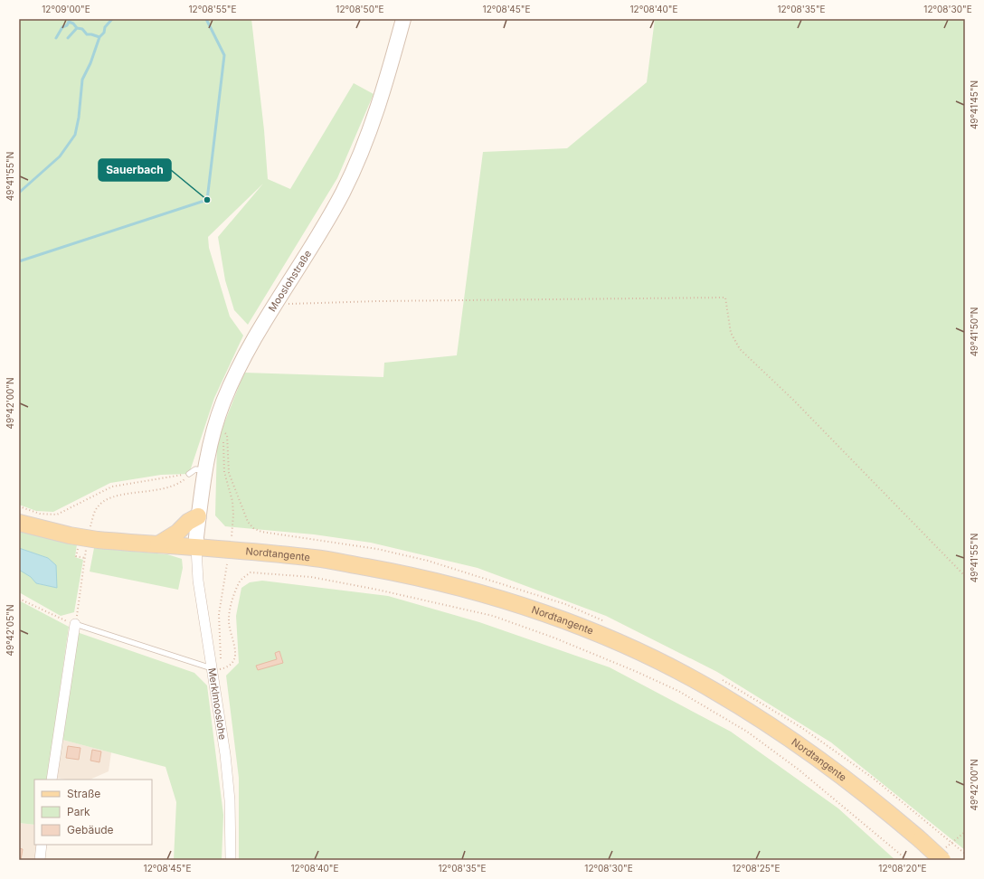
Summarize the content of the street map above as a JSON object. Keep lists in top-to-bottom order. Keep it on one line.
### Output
{"streets":{"main road":["Nordtangente"],"street":["Mooslohstraße","Merklmooslohe"]},"crossings":[["Mooslohstraße","Nordtangente"],["Mooslohstraße","Merklmooslohe"],["Nordtangente","Merklmooslohe"]],"places":["Sauerbach"],"legend":["Straße","Park","Gebäude"],"coordinates":["12°09'00\"E","12°08'55\"E","12°08'50\"E","12°08'45\"E","12°08'40\"E","12°08'35\"E","12°08'30\"E","49°41'45\"N","49°41'55\"N","49°41'50\"N","49°42'00\"N","49°42'05\"N","12°08'25\"E","12°08'20\"E"]}
